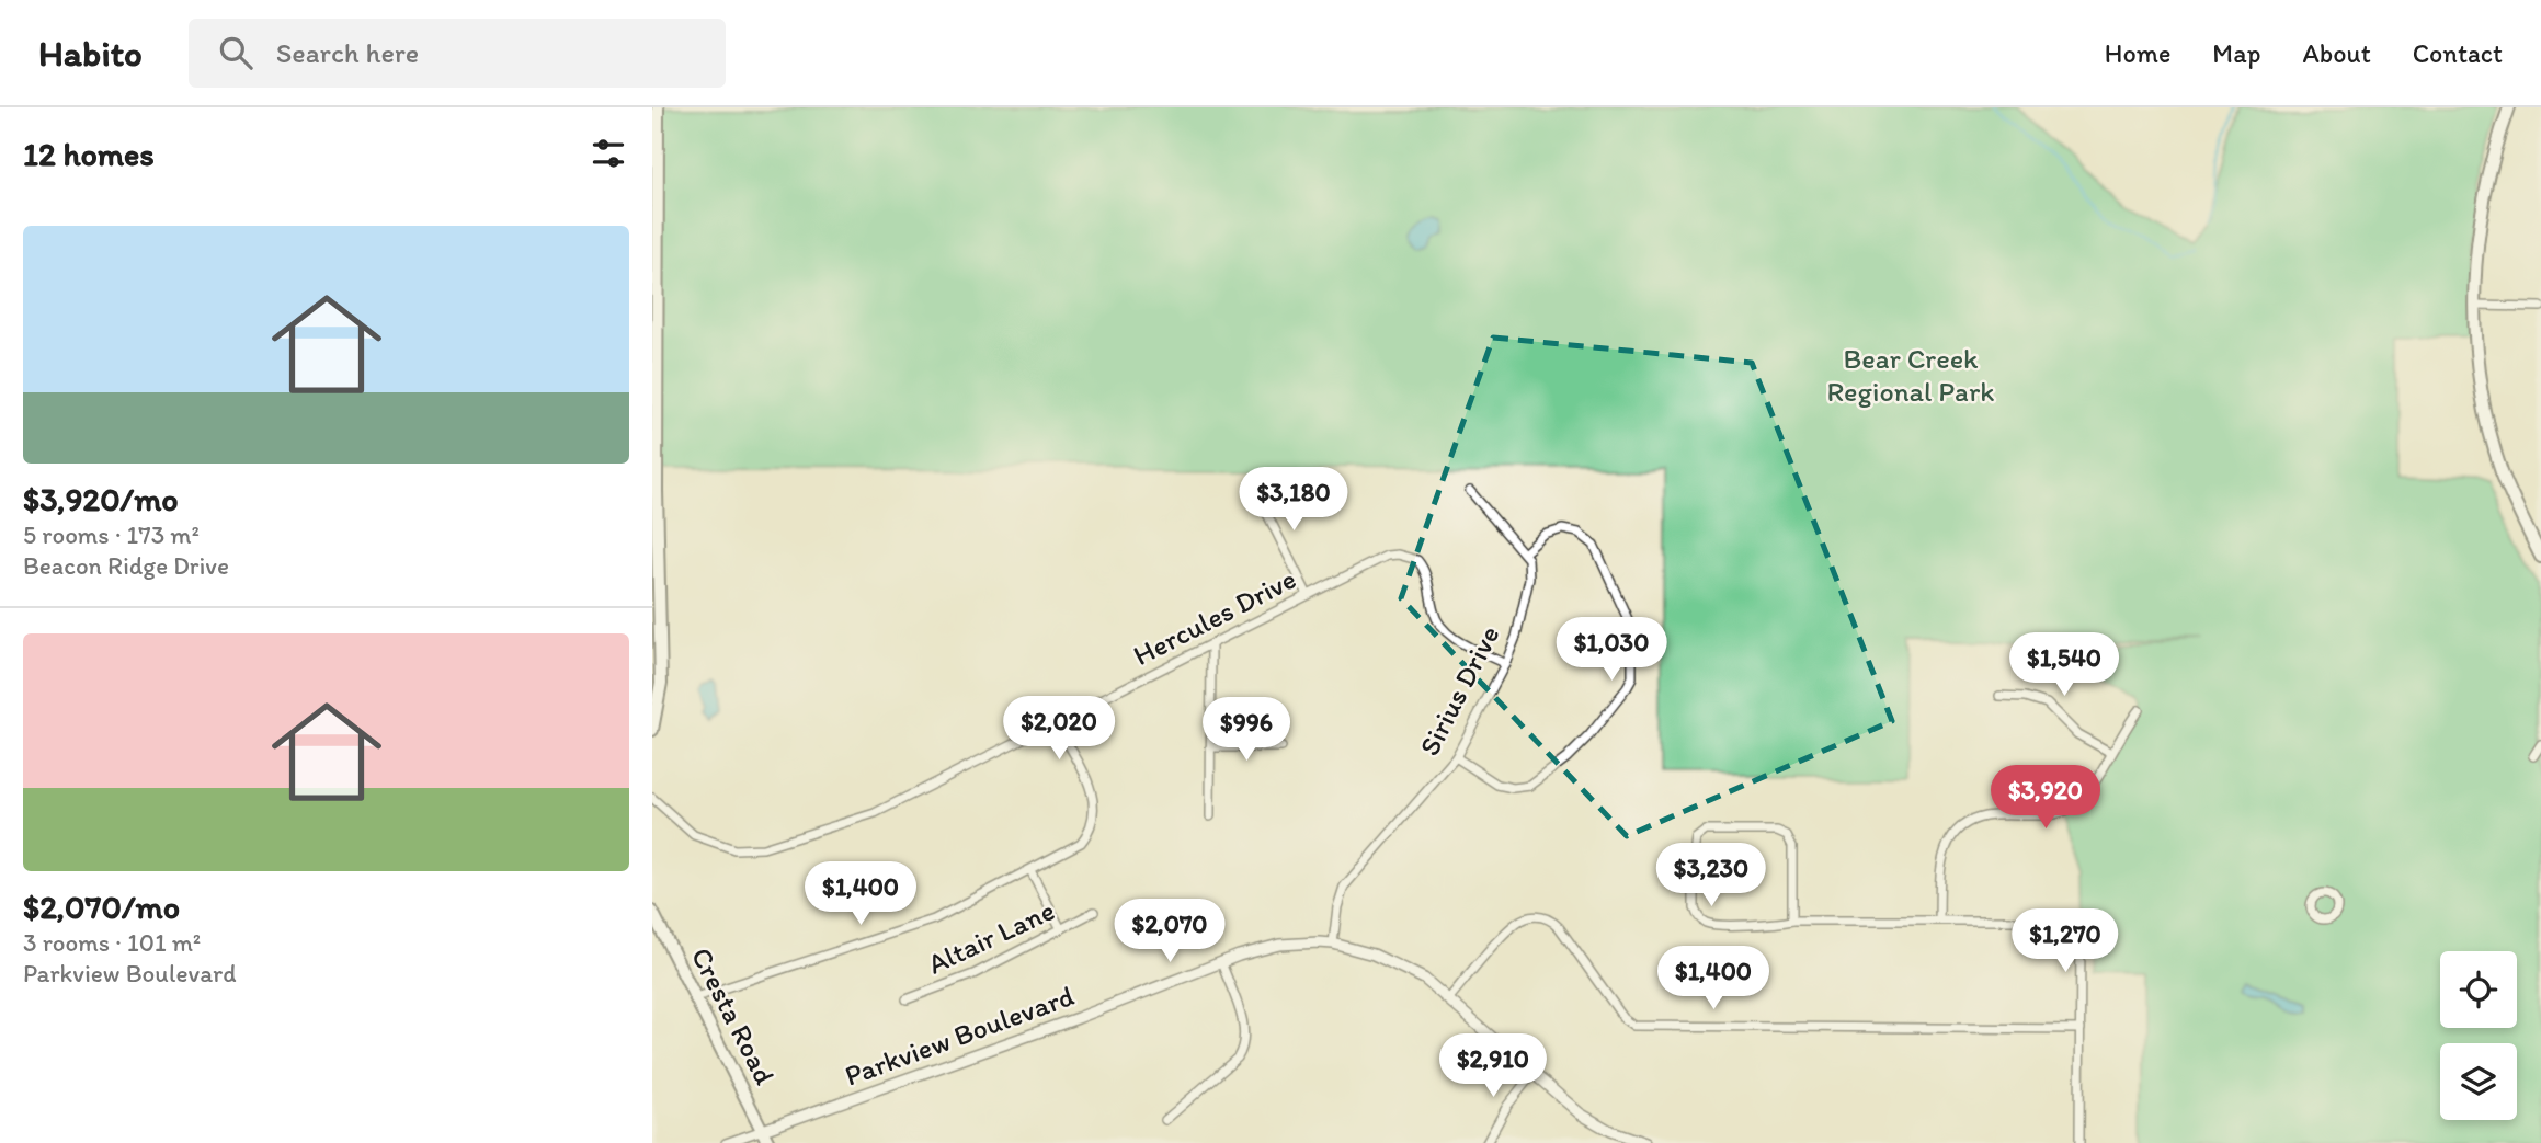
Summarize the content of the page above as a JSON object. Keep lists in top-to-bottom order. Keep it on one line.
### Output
{"streets":{"main road":["Cresta Road"],"street":["Hercules Drive","Sirius Drive","Altair Lane","Parkview Boulevard"]},"crossings":[["Hercules Drive","Sirius Drive"],["Sirius Drive","Parkview Boulevard"],["Cresta Road","Parkview Boulevard"]],"parks":["Bear Creek Regional Park"],"page":{"header":"Habito","search":"Search here","nav":["Home","Map","About","Contact"],"heading":"12 homes","list":[{"name":"$3,920/mo","note":"5 rooms · 173 m² · Beacon Ridge Drive"},{"name":"$2,070/mo","note":"3 rooms · 101 m² · Parkview Boulevard"}],"price":["$3,180","$1,030","$1,540","$2,020","$996","$3,920","$3,230","$1,400","$2,070","$1,270","$1,400","$2,910"]}}
